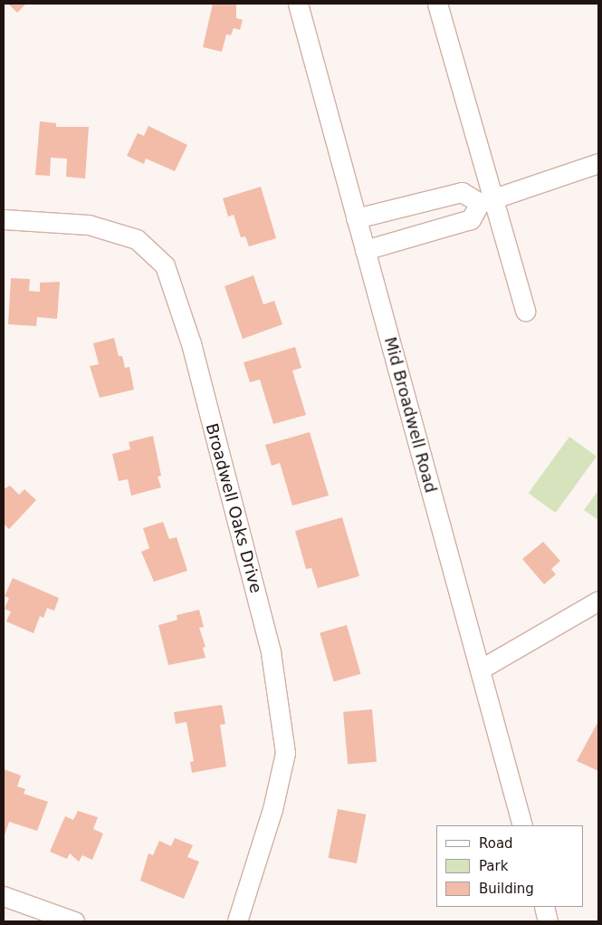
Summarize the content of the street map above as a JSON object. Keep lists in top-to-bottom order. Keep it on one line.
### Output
{"streets":{"street":["Mid Broadwell Road","Broadwell Oaks Drive"]},"legend":["Road","Park","Building"]}
